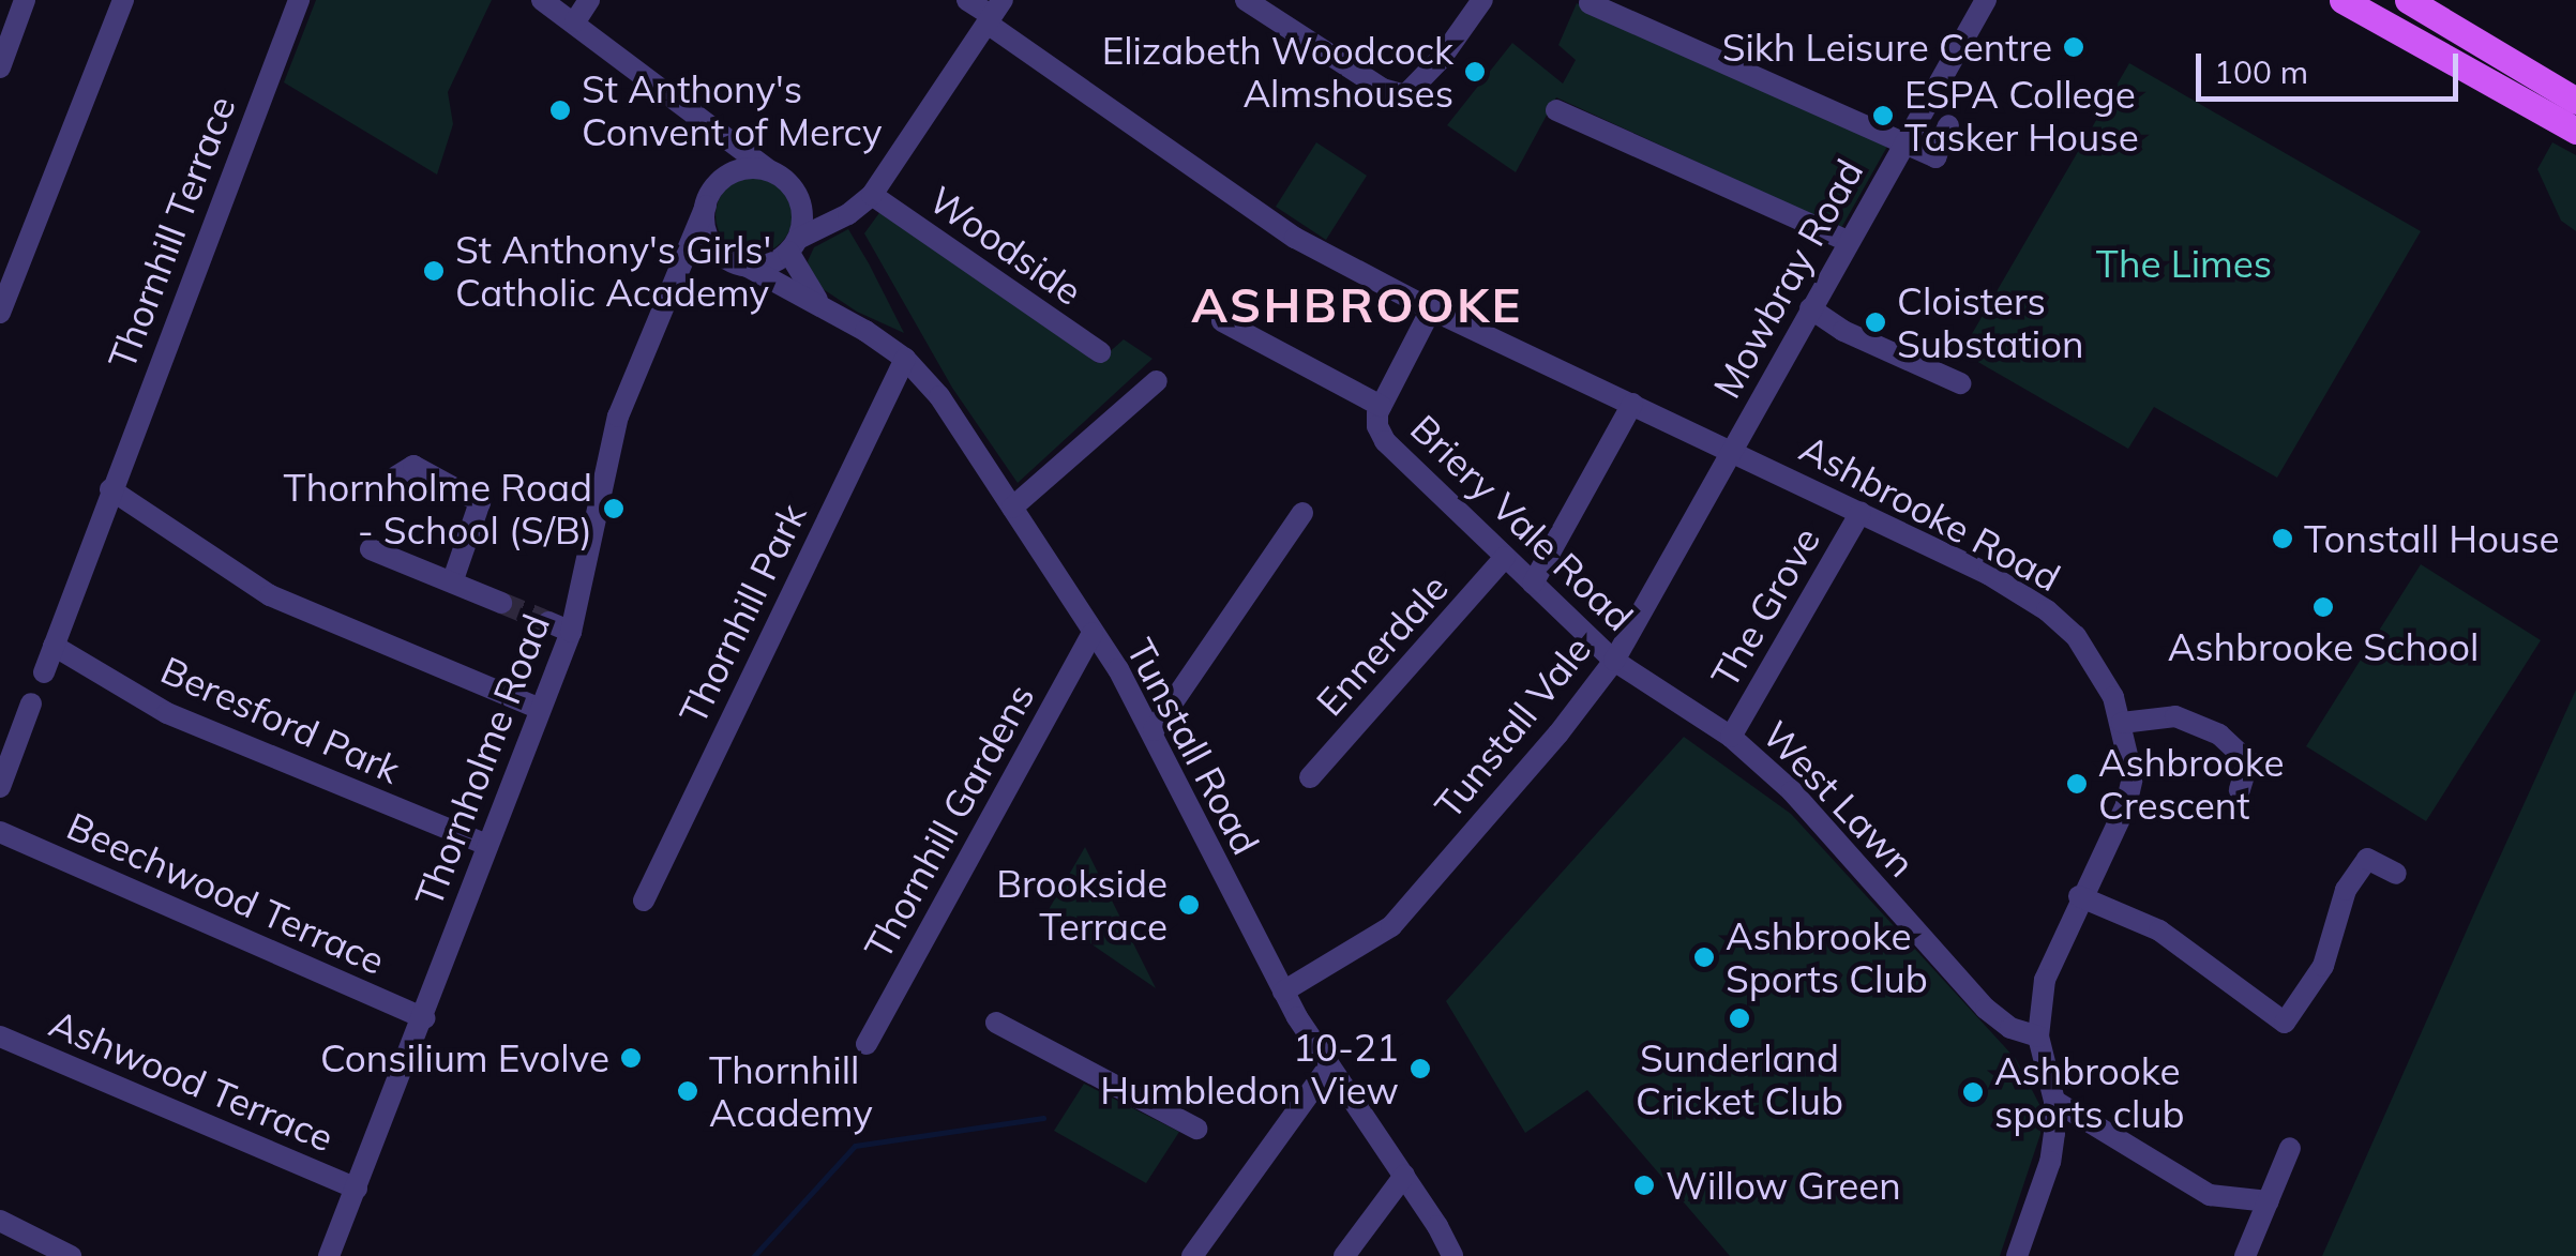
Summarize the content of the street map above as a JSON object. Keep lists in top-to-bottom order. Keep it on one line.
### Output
{"streets":{"street":["Thornhill Terrace","Woodside","Mowbray Road","Ashbrooke Road","Briery Vale Road","The Grove","Thornhill Park","Ennerdale","Beresford Park","Tunstall Vale","Tunstall Road","Thornholme Road","West Lawn","Thornhill Gardens","Beechwood Terrace","Ashwood Terrace"]},"crossings":[["Thornhill Terrace","Beresford Park"],["Mowbray Road","Ashbrooke Road"],["Mowbray Road","Tunstall Vale"],["Ashbrooke Road","Briery Vale Road"],["Ashbrooke Road","The Grove"],["Ashbrooke Road","Tunstall Vale"],["Ashbrooke Road","West Lawn"],["Briery Vale Road","The Grove"],["Briery Vale Road","Ennerdale"],["Briery Vale Road","Tunstall Vale"],["Briery Vale Road","West Lawn"],["The Grove","West Lawn"],["Thornhill Park","Tunstall Road"],["Beresford Park","Thornholme Road"],["Tunstall Vale","Tunstall Road"],["Tunstall Road","Thornholme Road"],["Tunstall Road","Thornhill Gardens"],["Thornholme Road","Beechwood Terrace"],["Thornholme Road","Ashwood Terrace"]],"districts":["ASHBROOKE"],"parks":["The Limes"],"places":["Sikh Leisure Centre","Elizabeth Woodcock Almshouses","St Anthony's Convent of Mercy","ESPA College Tasker House","St Anthony's Girls' Catholic Academy","Cloisters Substation","Thornholme Road - School (S/B)","Tonstall House","Ashbrooke School","Ashbrooke Crescent","Brookside Terrace","Ashbrooke Sports Club","Sunderland Cricket Club","Consilium Evolve","10-21 Humbledon View","Thornhill Academy","Ashbrooke sports club","Willow Green"],"scale_bar":"100 m"}
